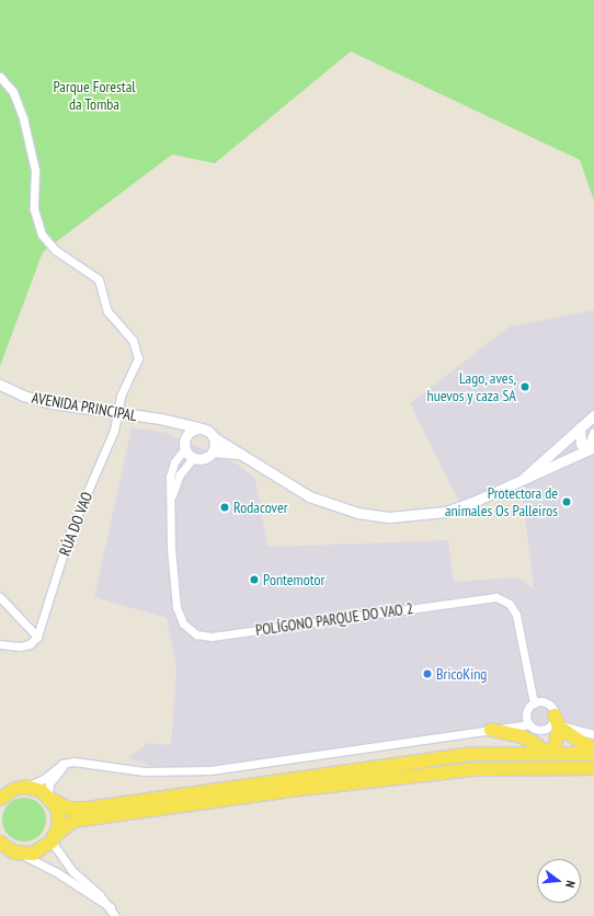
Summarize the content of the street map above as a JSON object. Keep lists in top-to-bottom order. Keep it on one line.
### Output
{"streets":{"street":["AVENIDA PRINCIPAL","RÚA DO VAO","POLÍGONO PARQUE DO VAO 2"]},"crossings":[["AVENIDA PRINCIPAL","RÚA DO VAO"],["AVENIDA PRINCIPAL","POLÍGONO PARQUE DO VAO 2"]],"parks":["Parque Forestal da Tomba"],"places":["Lago, aves, huevos y caza SA","Protectora de animales Os Palleiros","Rodacover","Pontemotor","BricoKing"],"north":"right"}
